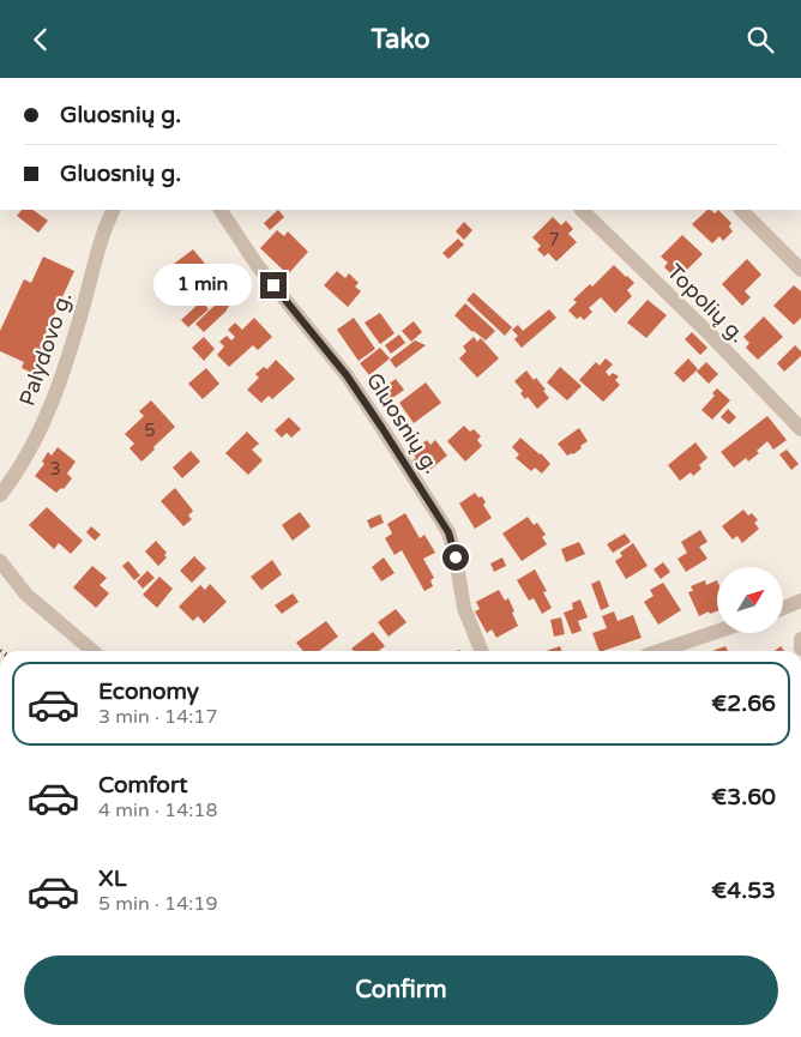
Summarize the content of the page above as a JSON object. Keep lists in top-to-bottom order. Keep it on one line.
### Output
{"streets":{"street":["Topolių g.","Palydovo g.","Gluosnių g."]},"house_numbers":["7","5","3"],"north":"top right","page":{"header":"Tako","banner":["Gluosnių g.","Gluosnių g."],"bubble":"1 min","list":[{"name":"Economy","note":"3 min · 14:17","value":"€2.66"},{"name":"Comfort","note":"4 min · 14:18","value":"€3.60"},{"name":"XL","note":"5 min · 14:19","value":"€4.53"}],"buttons":"Confirm"}}
